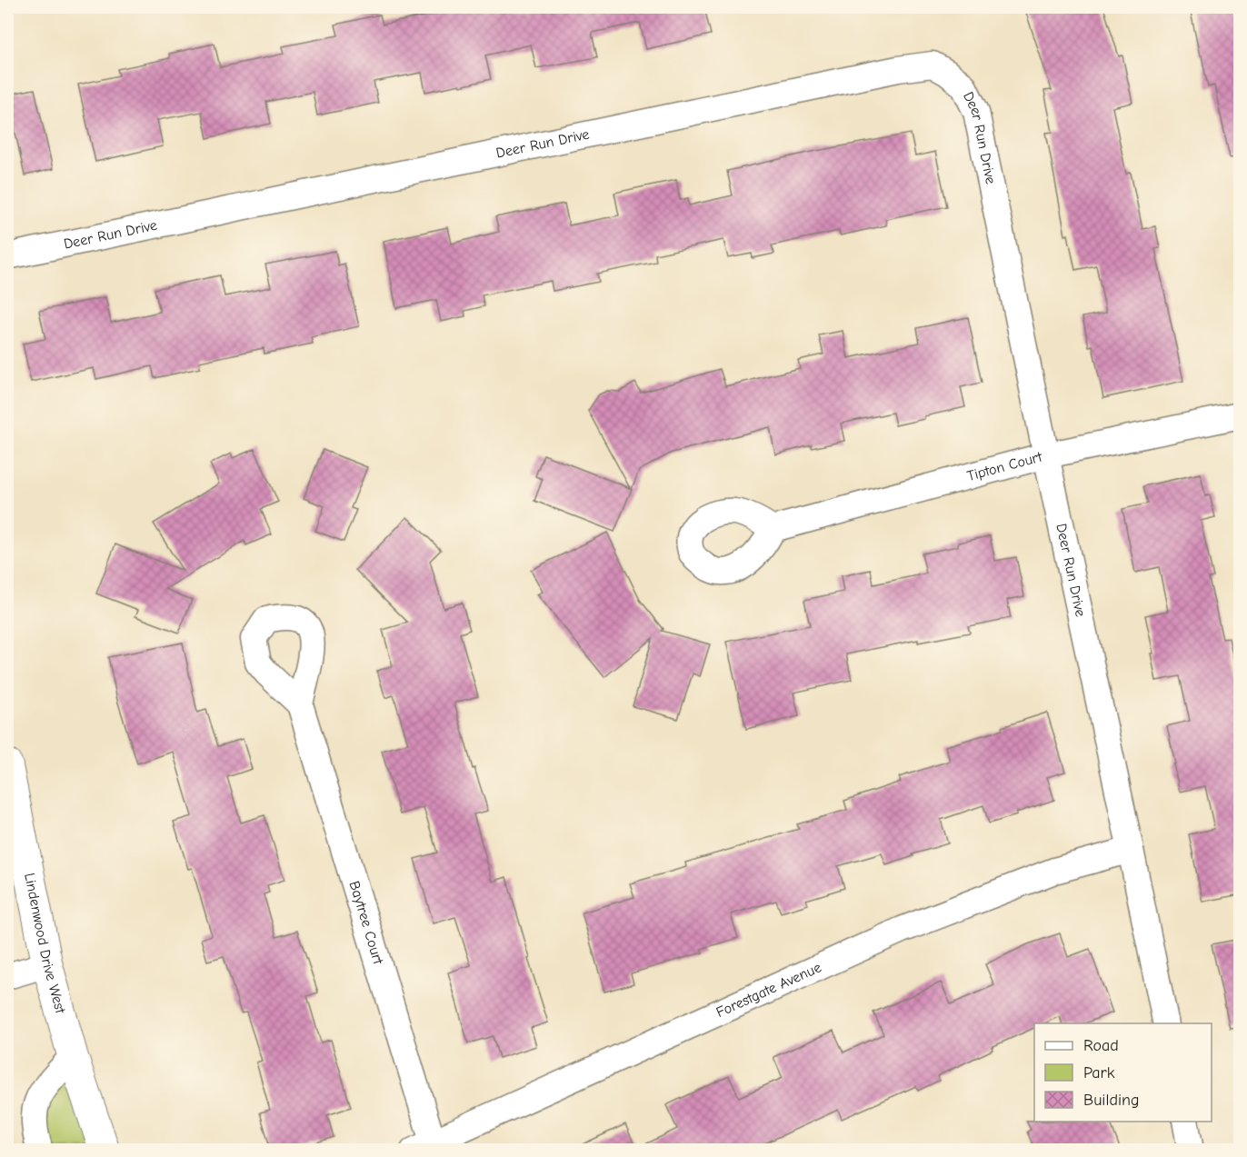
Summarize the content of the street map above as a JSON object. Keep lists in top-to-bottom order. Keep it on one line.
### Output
{"streets":{"street":["Deer Run Drive","Tipton Court","Baytree Court","Lindenwood Drive West","Forestgate Avenue"]},"crossings":[["Deer Run Drive","Tipton Court"],["Deer Run Drive","Forestgate Avenue"],["Baytree Court","Forestgate Avenue"]],"legend":["Road","Park","Building"]}
